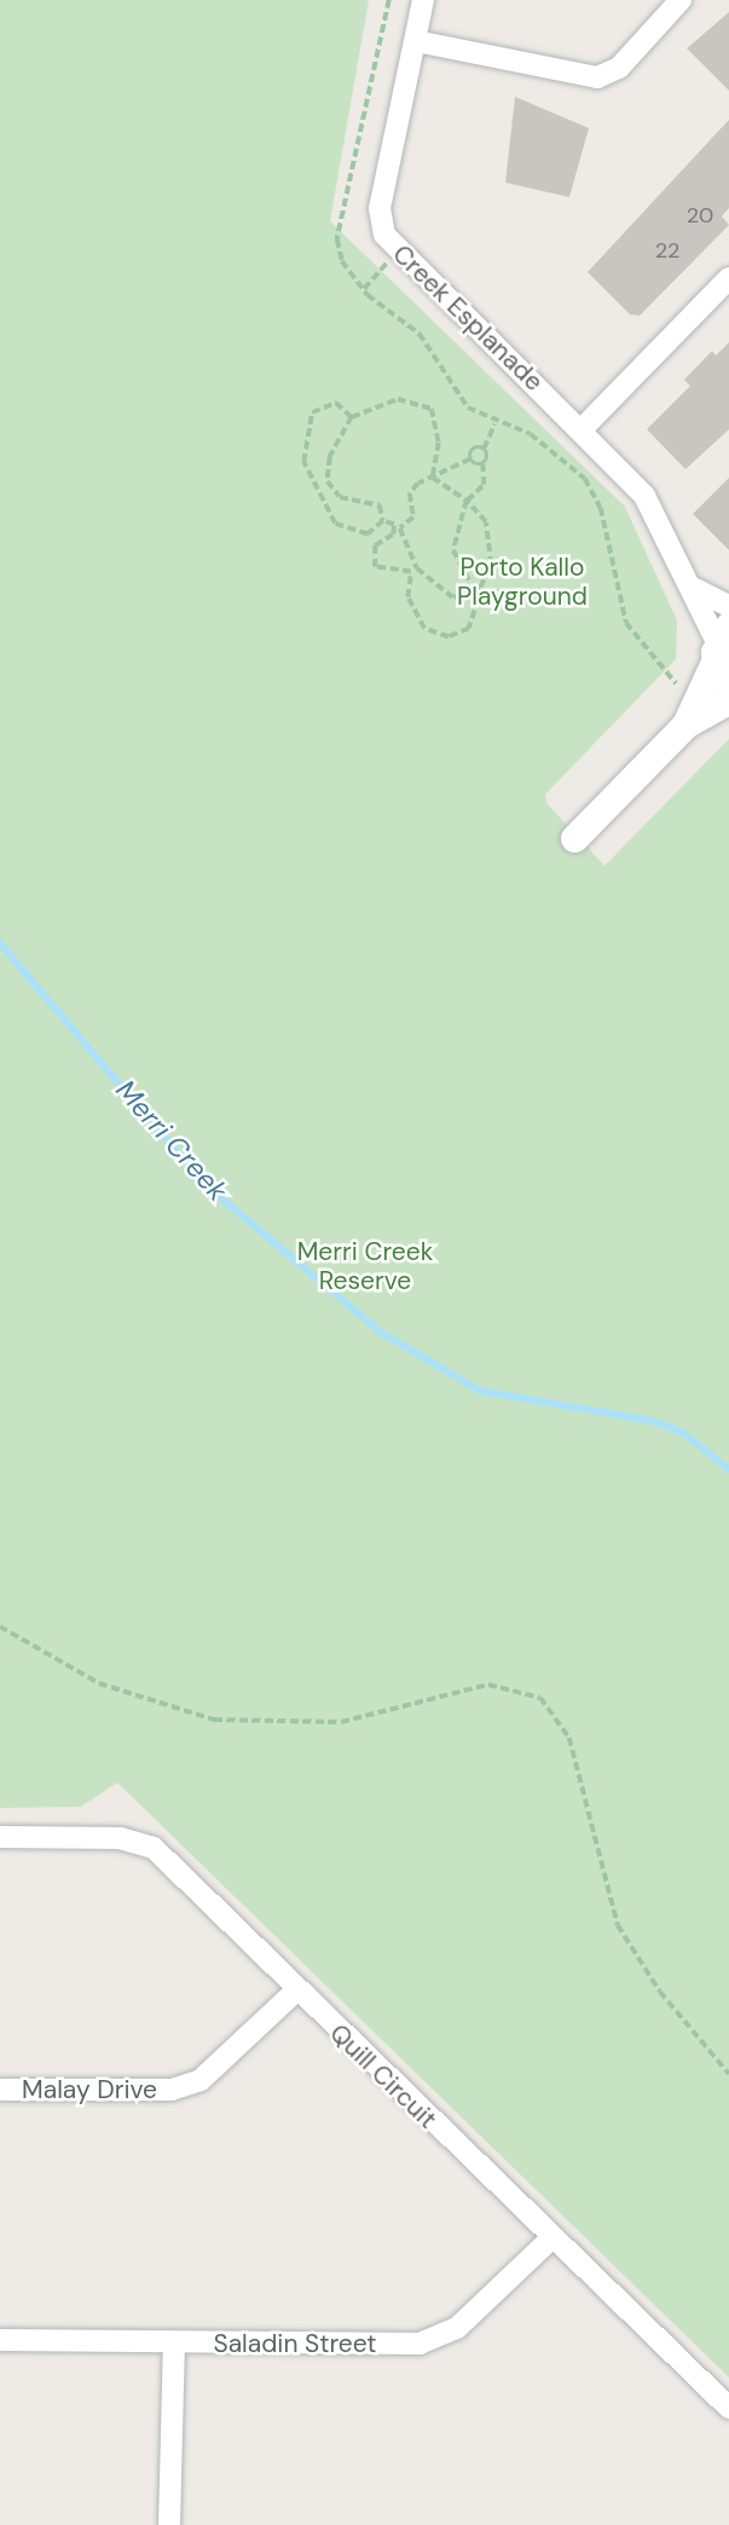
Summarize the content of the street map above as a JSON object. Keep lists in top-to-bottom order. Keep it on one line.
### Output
{"streets":{"street":["Creek Esplanade","Quill Circuit","Malay Drive","Saladin Street"]},"crossings":[["Quill Circuit","Malay Drive"],["Quill Circuit","Saladin Street"]],"water":["Merri Creek"],"parks":["Porto Kallo Playground","Merri Creek Reserve"],"house_numbers":["20","22"]}
